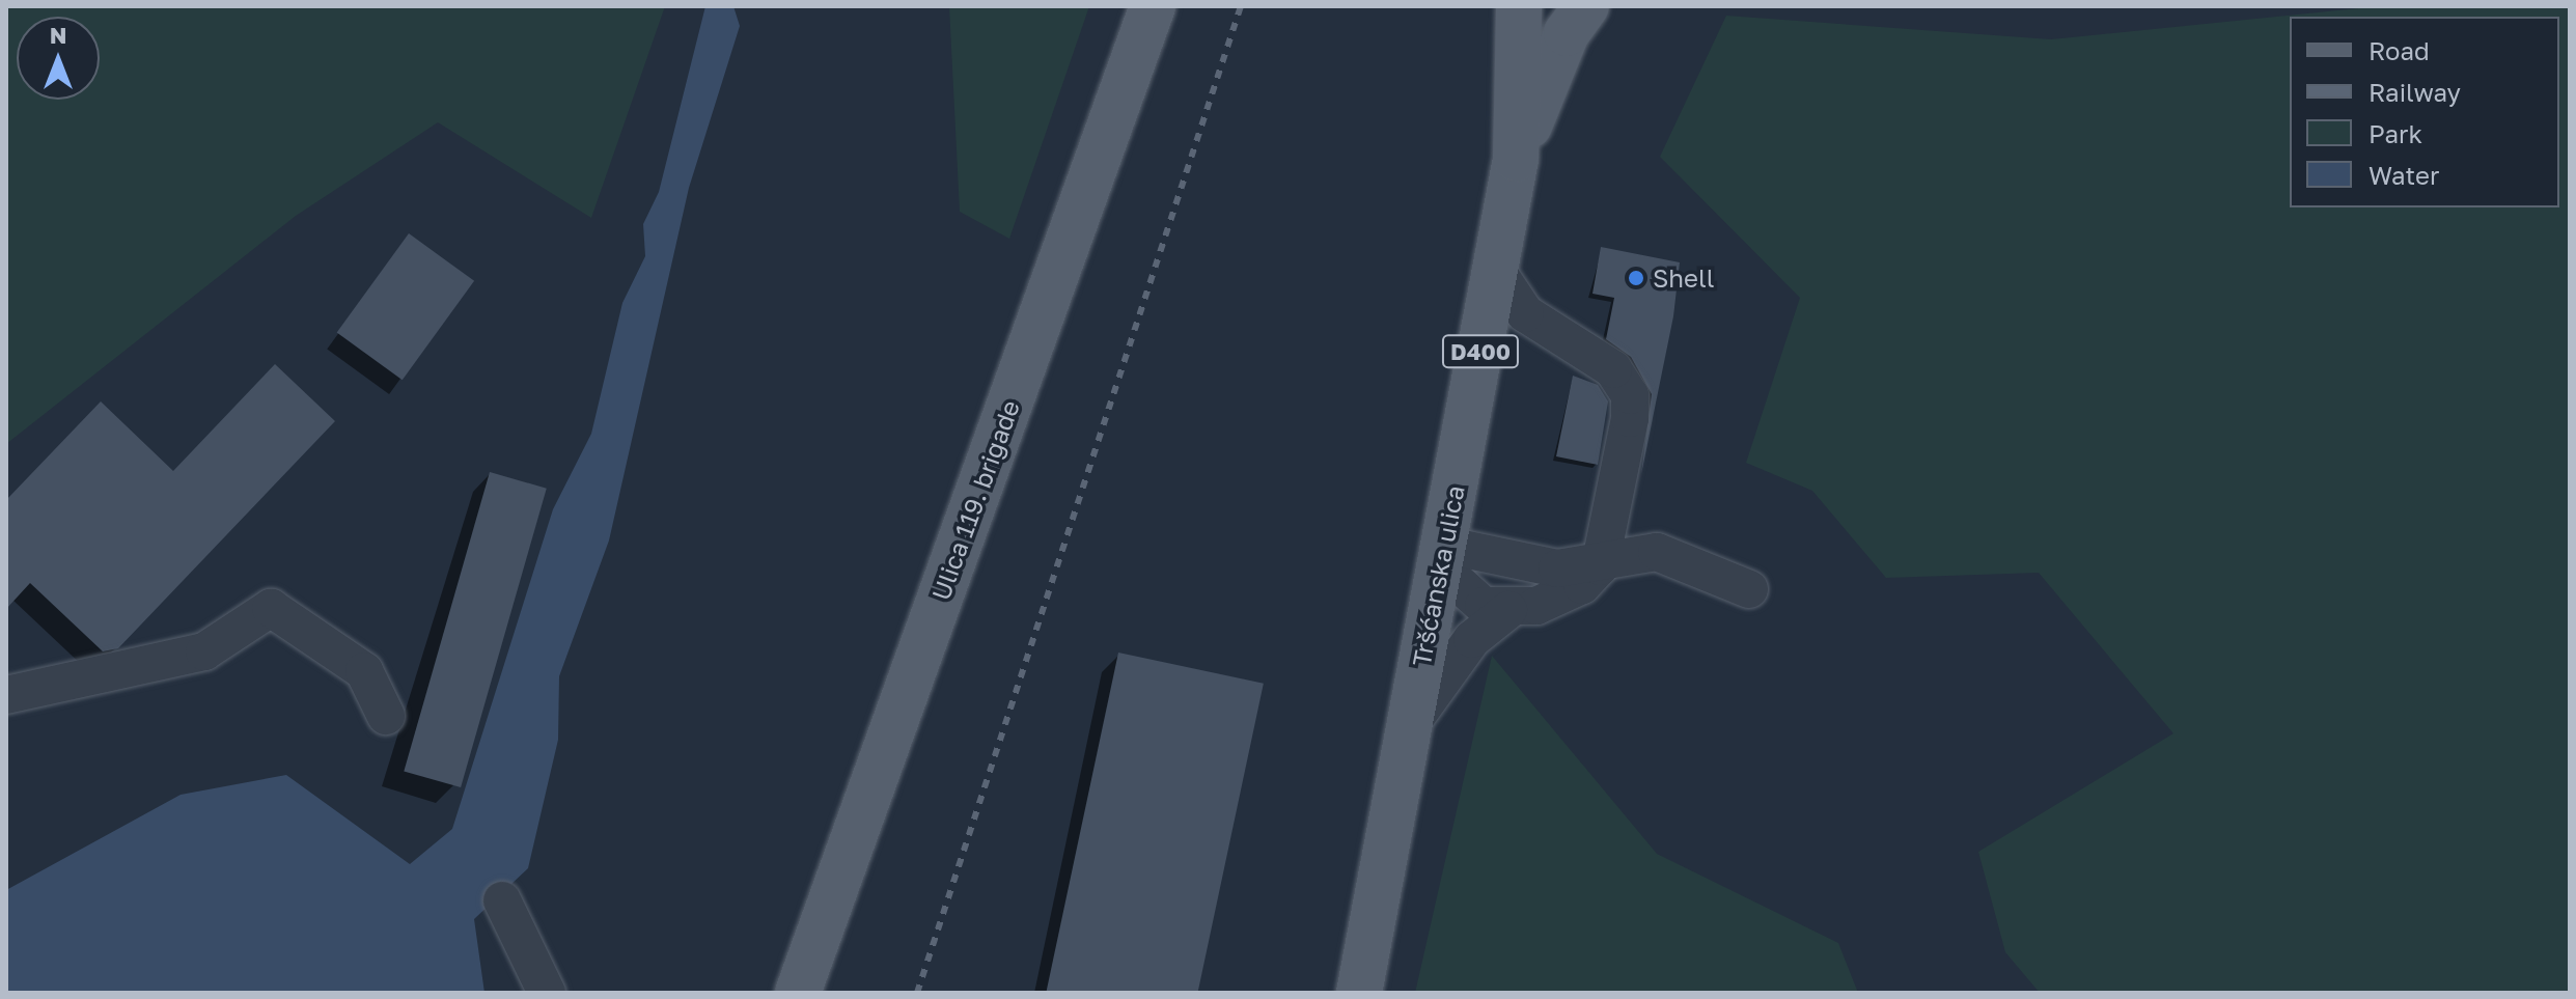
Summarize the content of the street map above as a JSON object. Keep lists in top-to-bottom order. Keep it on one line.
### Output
{"streets":{"main road":["D400","Ulica 119. brigade","Tršćanska ulica"]},"crossings":[["D400","Tršćanska ulica"]],"places":["Shell"],"legend":["Road","Railway","Park","Water"],"north":"top"}
